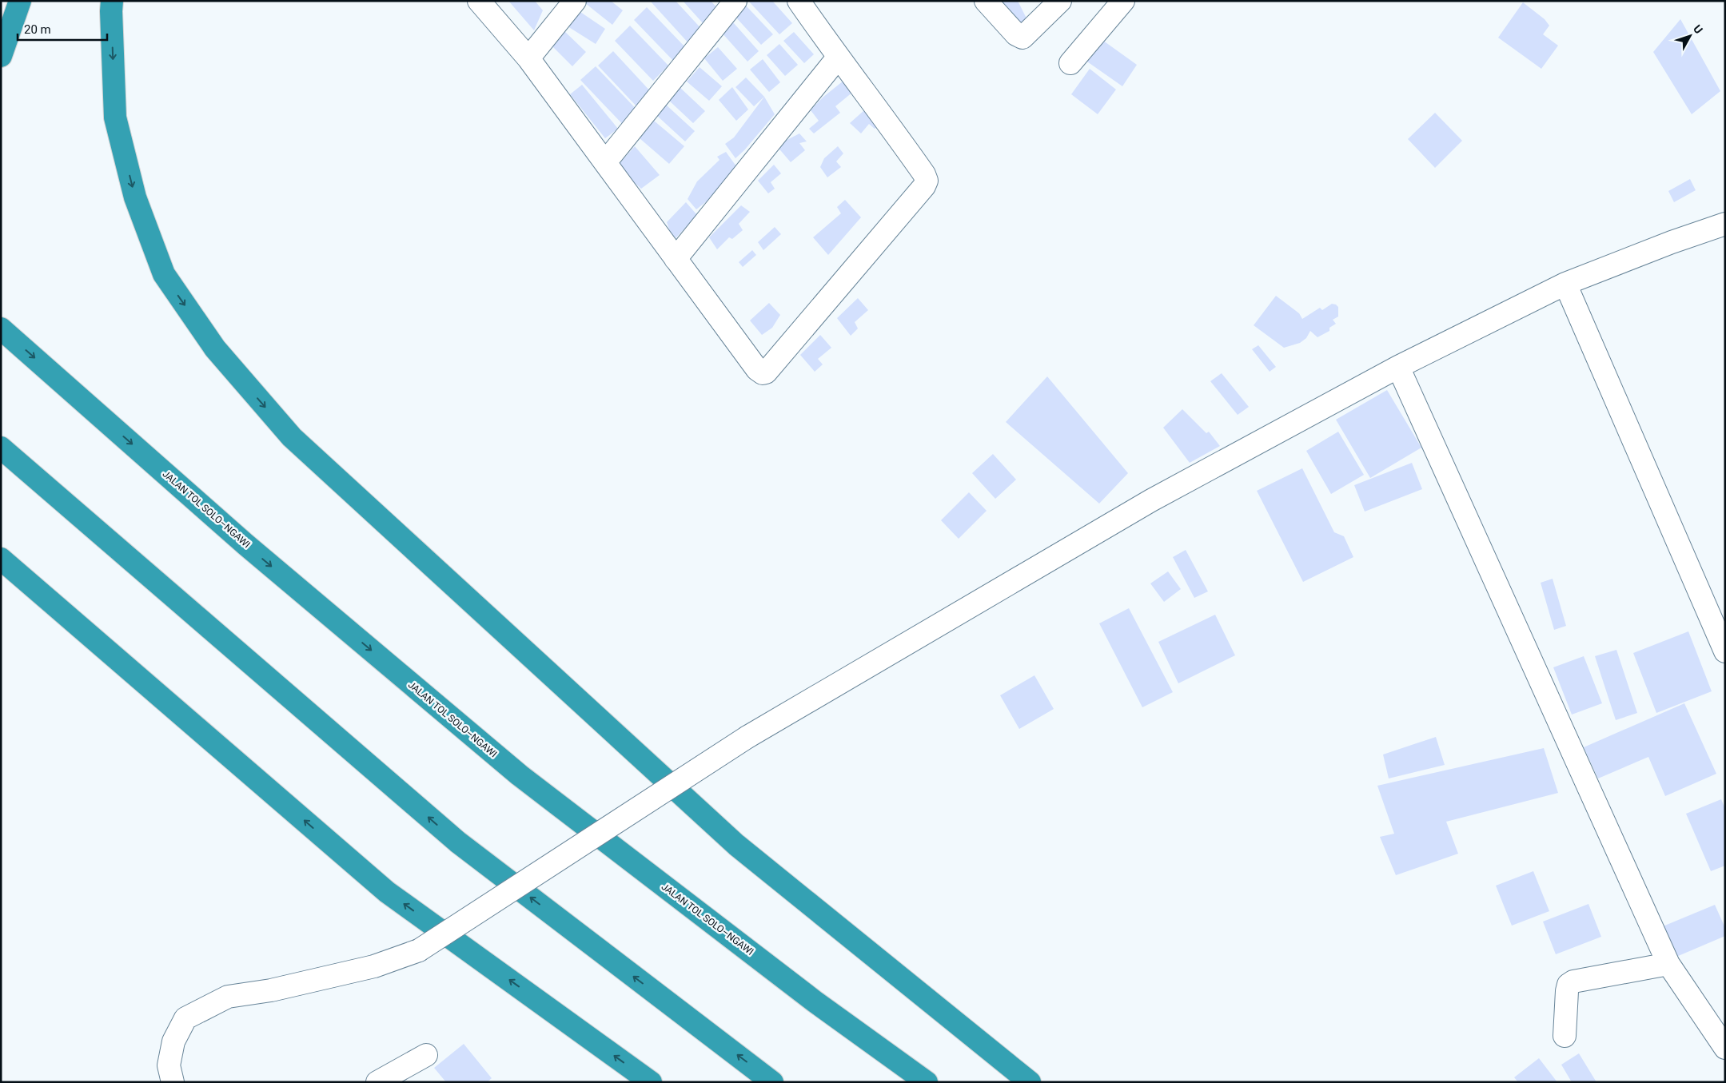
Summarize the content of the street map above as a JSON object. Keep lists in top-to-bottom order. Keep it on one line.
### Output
{"streets":{"highway":["JALAN TOL SOLO–NGAWI"]},"scale_bar":"20 m","north":"top right"}
